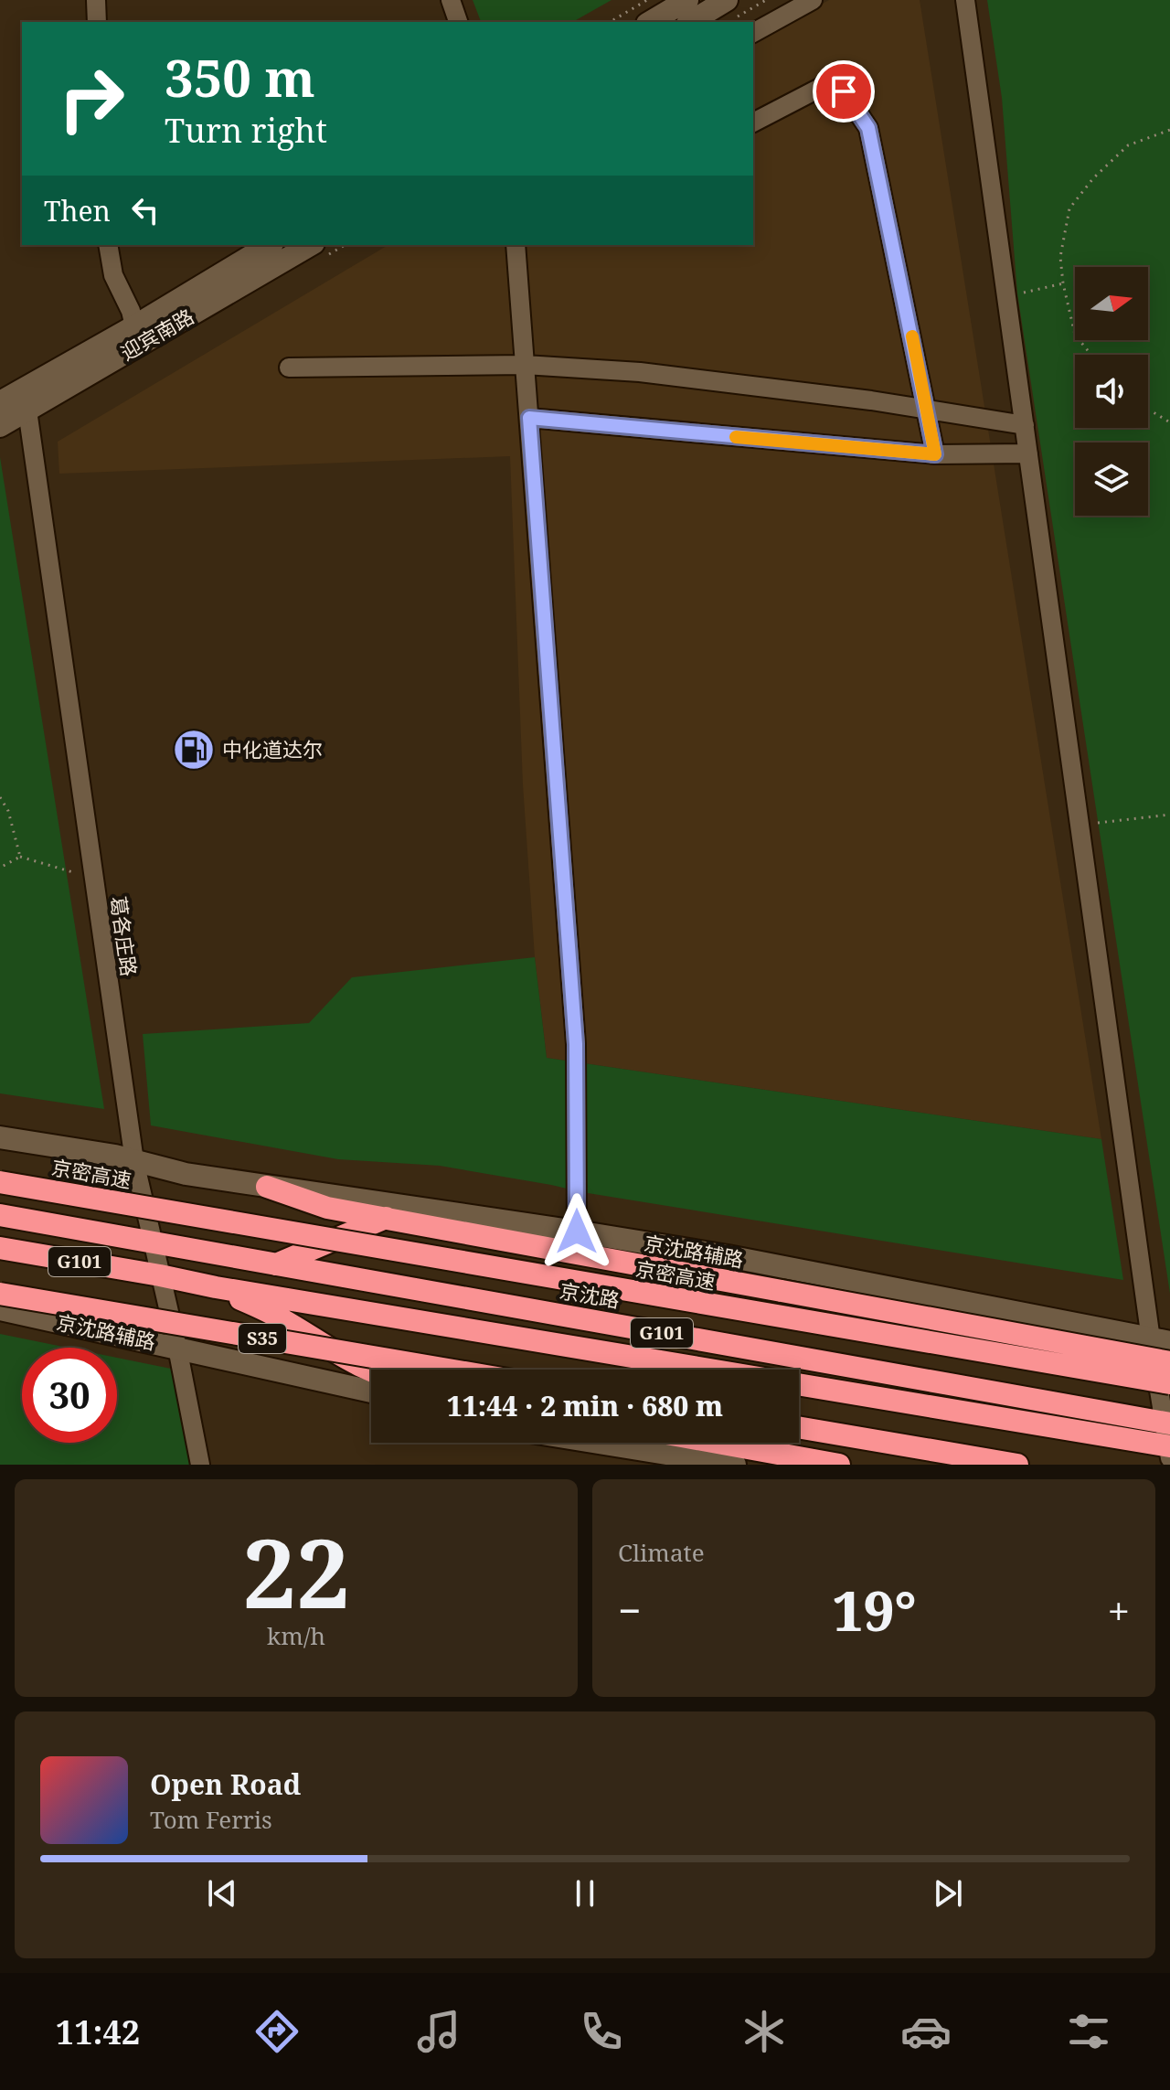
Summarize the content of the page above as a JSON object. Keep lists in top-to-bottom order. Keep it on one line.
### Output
{"streets":{"highway":["京密高速","G101","京沈路","S35"],"street":["迎宾南路","葛各庄路","京沈路辅路"]},"crossings":[["迎宾南路","葛各庄路"],["葛各庄路","京沈路辅路"],["葛各庄路","G101"],["葛各庄路","京沈路"]],"places":{"fuel station":["中化道达尔"]},"north":"right","page":{"turn":["350 m","Turn right"],"then":"Then","limit":"30","trip":"11:44 · 2 min · 680 m","tile":[["22","km/h"],"Climate"],"heat":["−","19°","+"],"song":["Open Road","Tom Ferris"],"tabs":"11:42"}}
